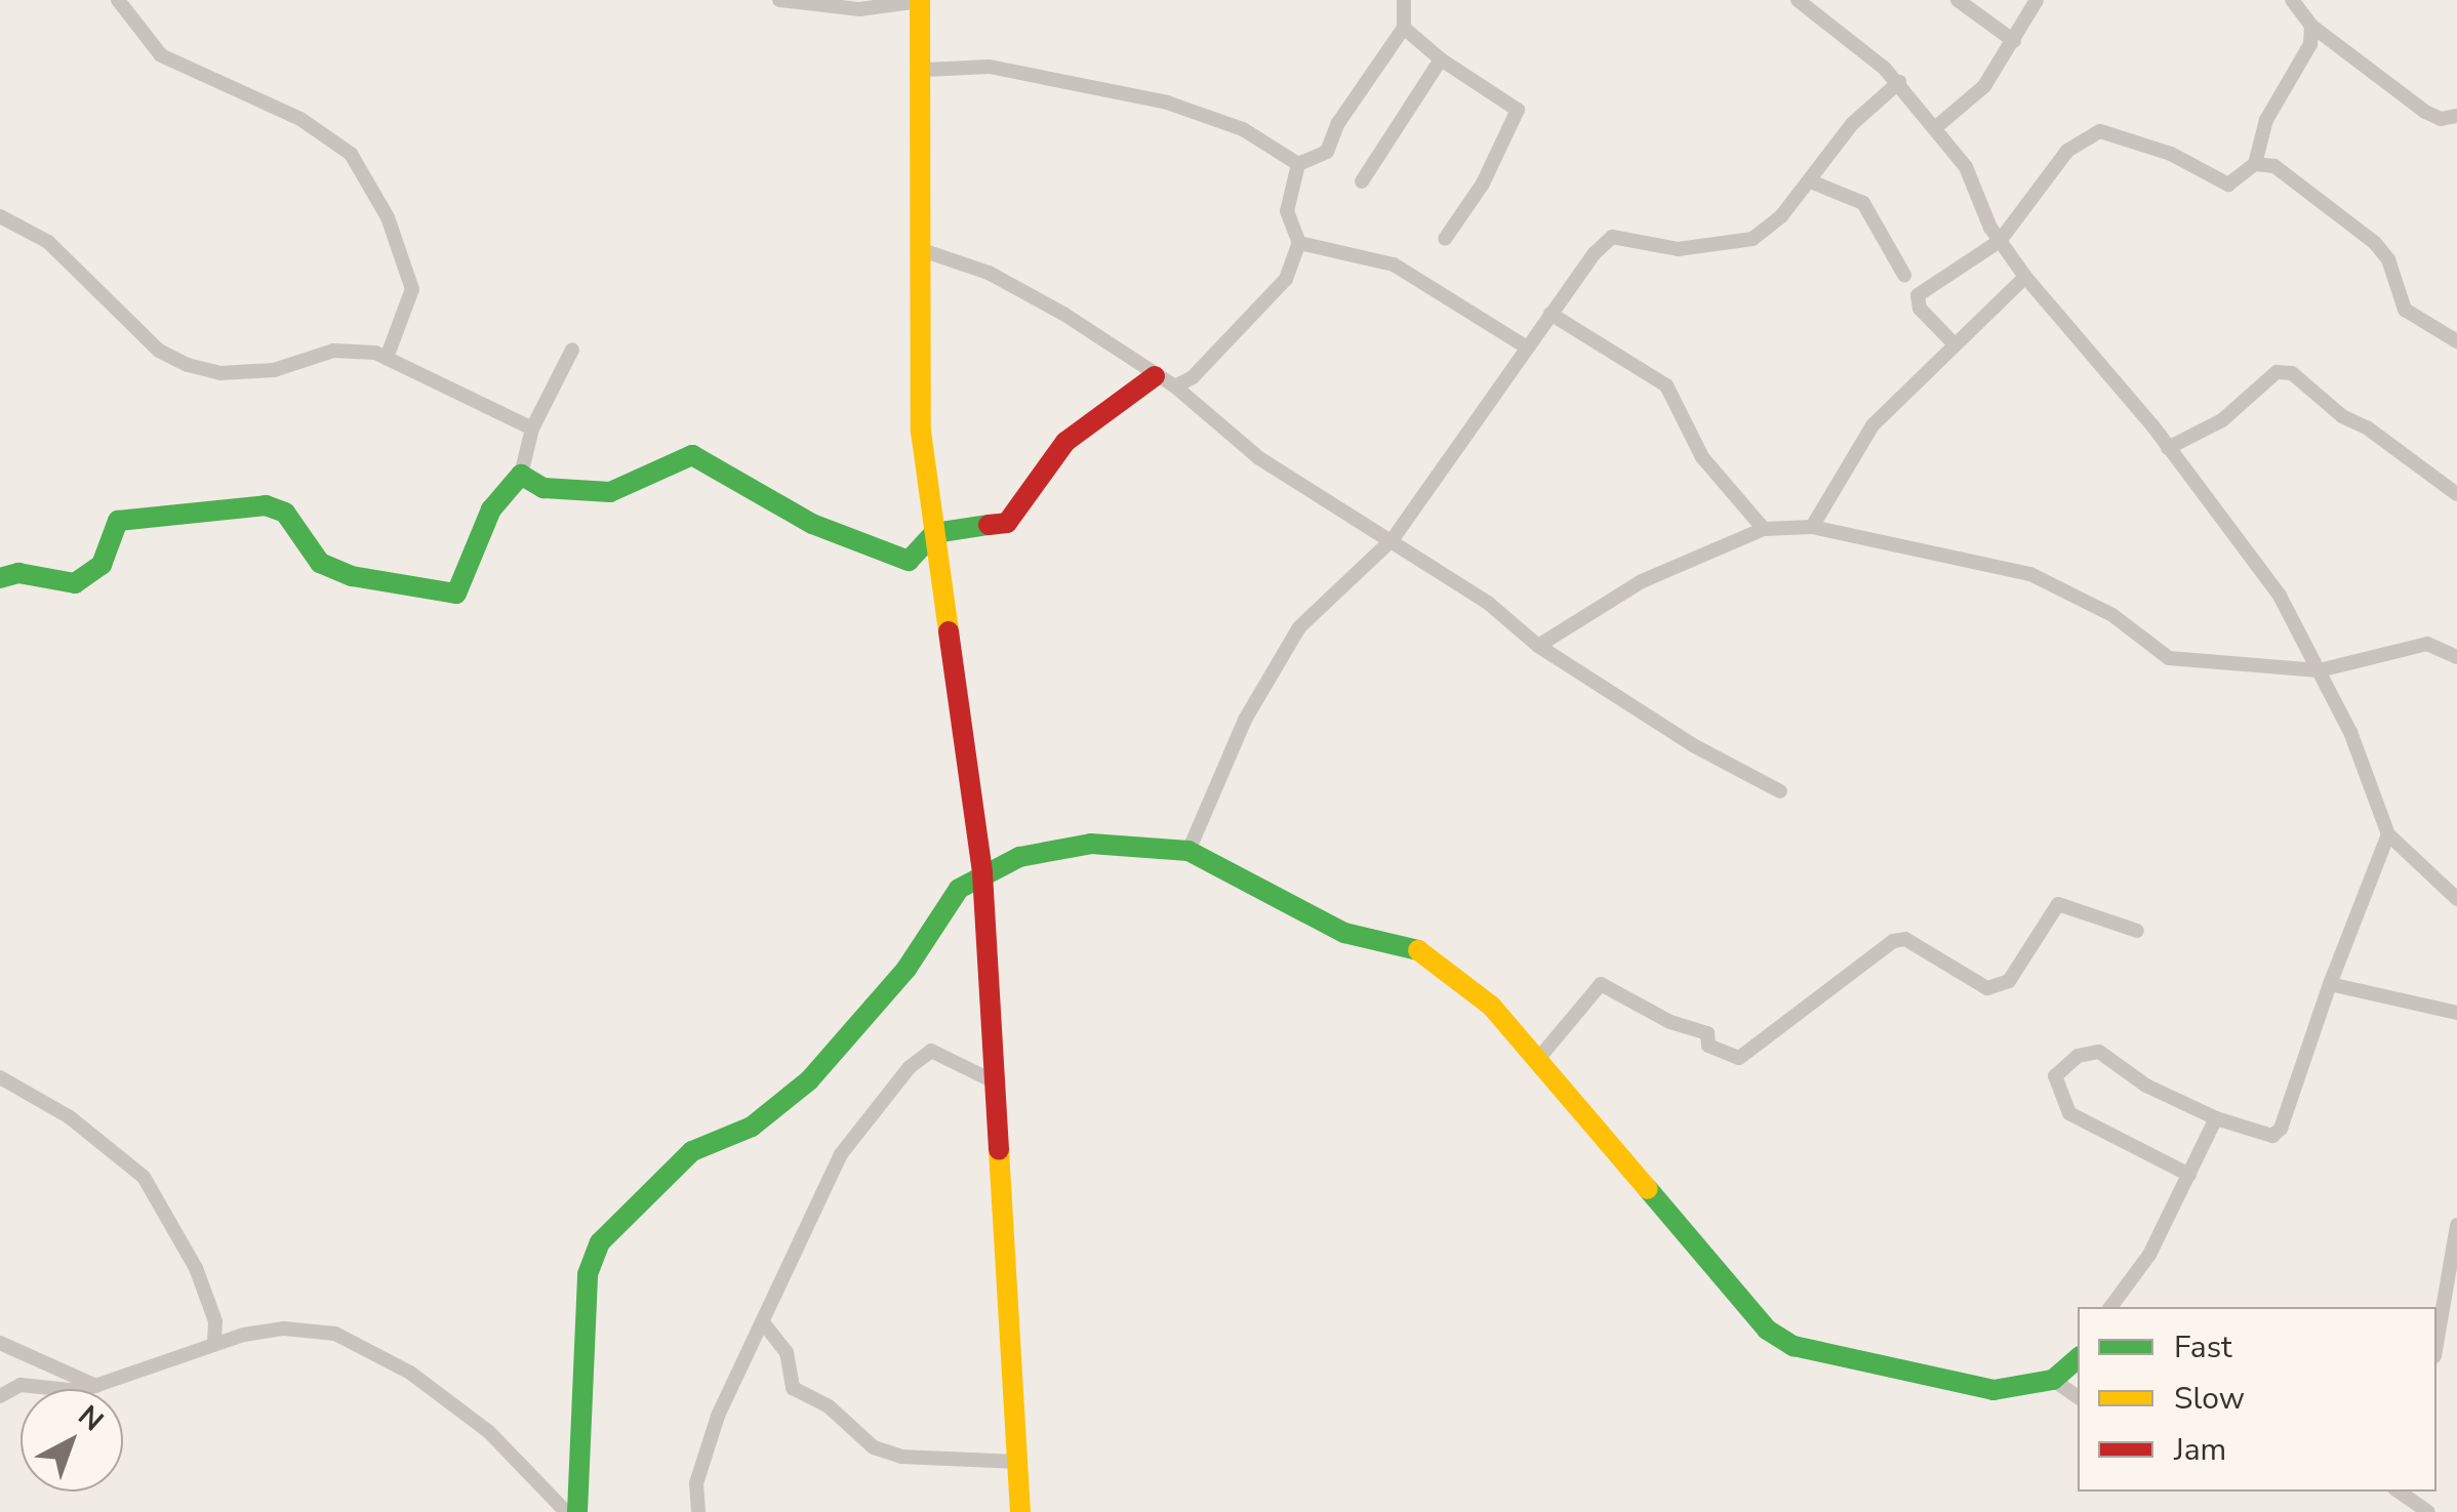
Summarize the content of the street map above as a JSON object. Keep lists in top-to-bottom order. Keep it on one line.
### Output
{"legend":["Fast","Slow","Jam"],"north":"top right"}
